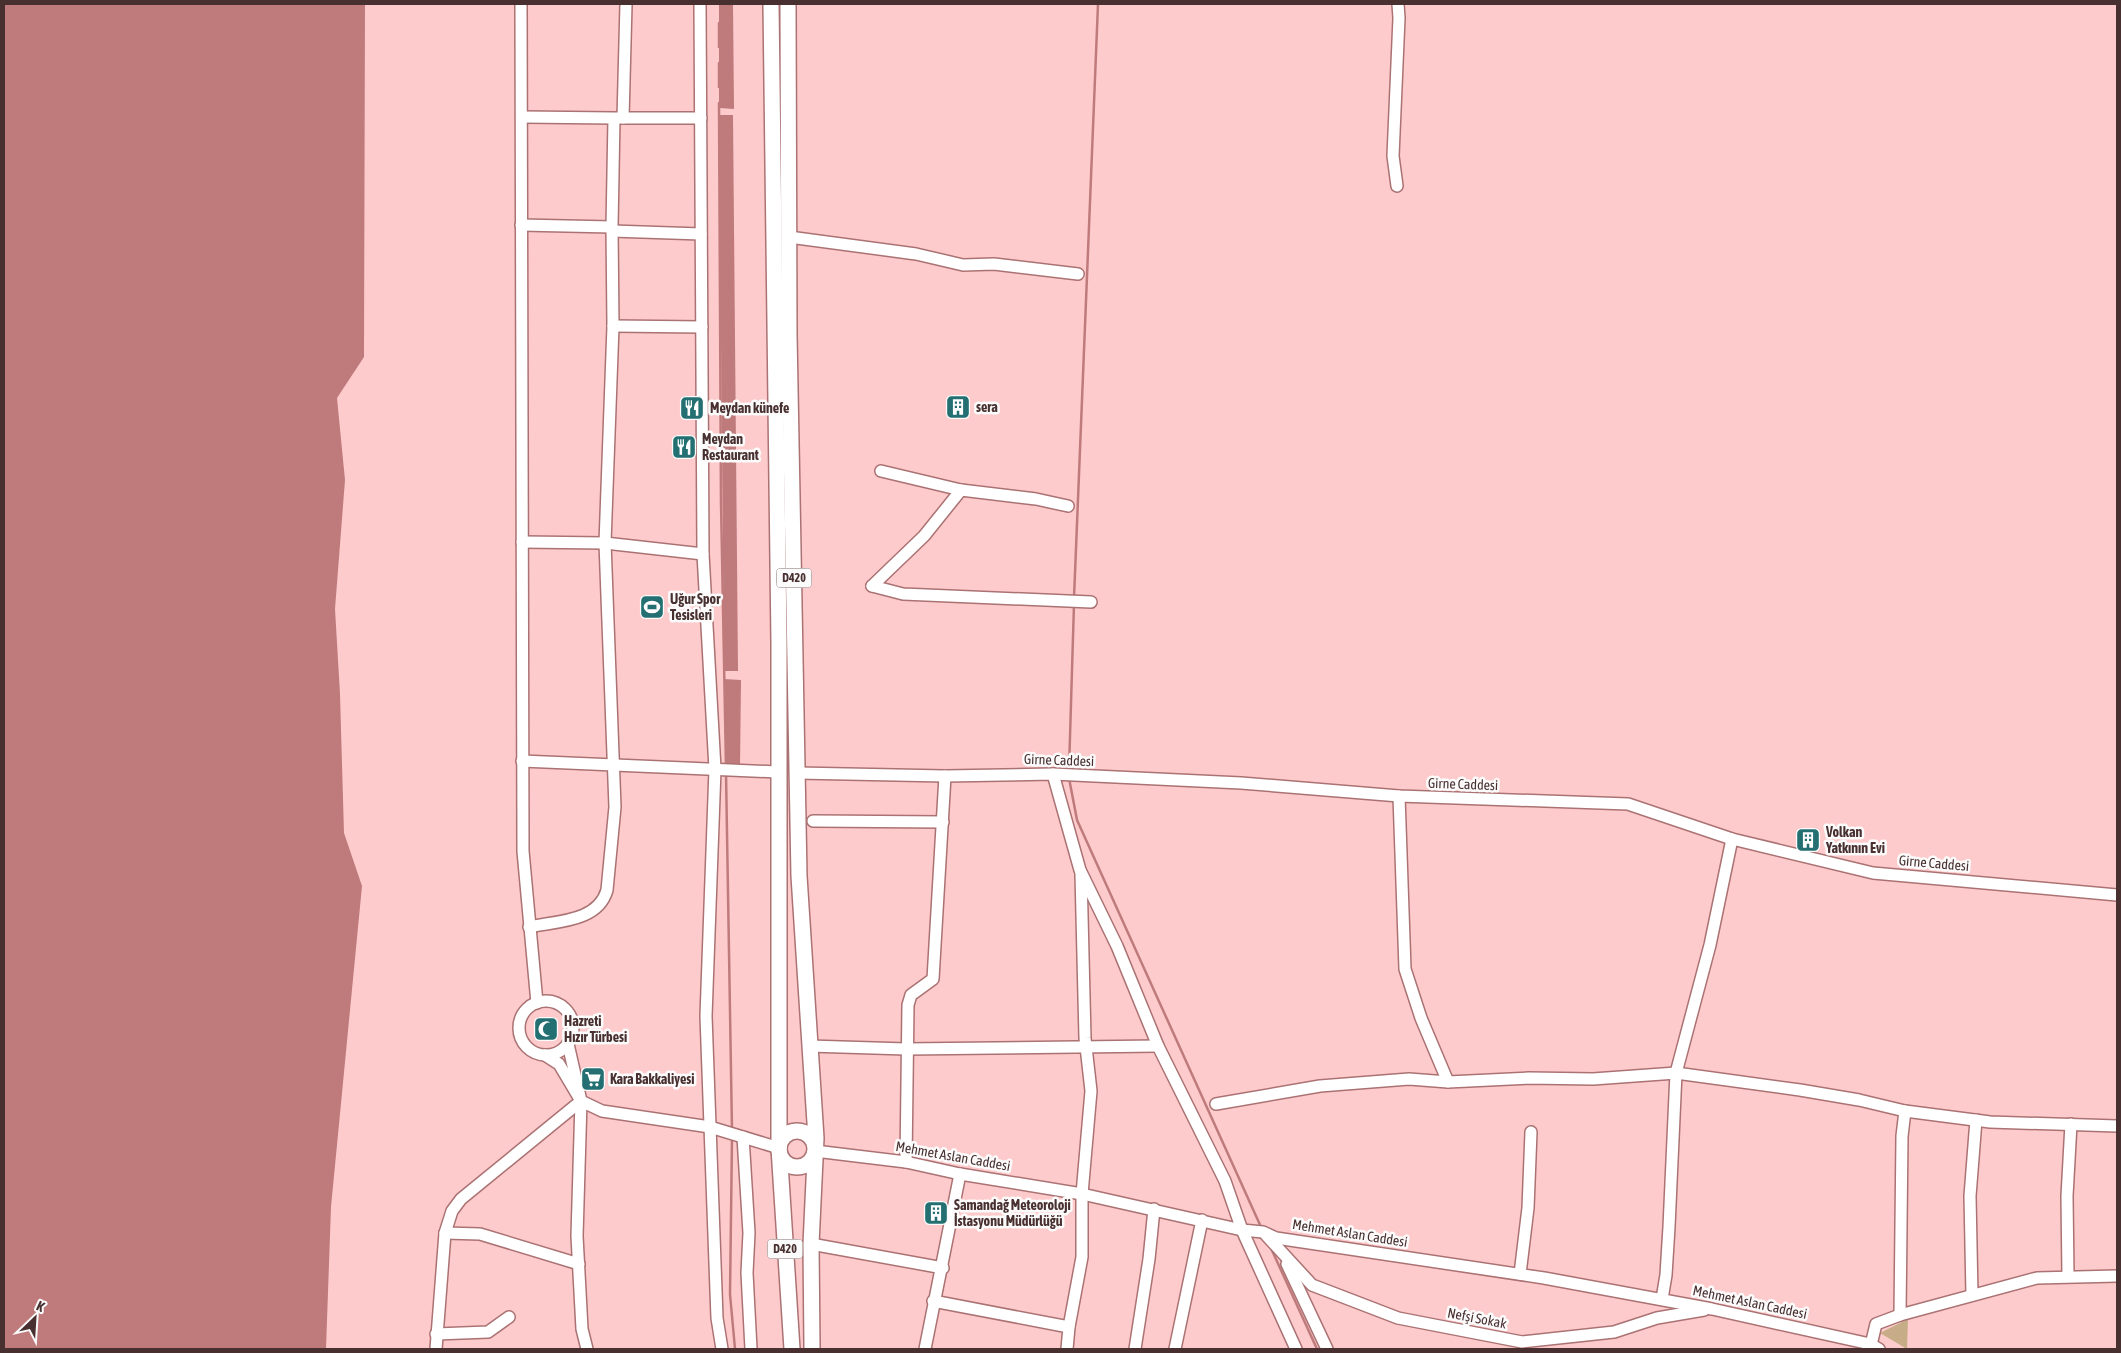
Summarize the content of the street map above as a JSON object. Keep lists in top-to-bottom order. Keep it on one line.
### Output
{"streets":{"main road":["D420"],"street":["Girne Caddesi","Mehmet Aslan Caddesi","Nefşi Sokak"]},"crossings":[["D420","Girne Caddesi"],["D420","Mehmet Aslan Caddesi"],["Mehmet Aslan Caddesi","Nefşi Sokak"]],"places":{"building":["sera","Volkan Yatkının Evi","Samandağ Meteoroloji İstasyonu Müdürlüğü"],"restaurant":["Meydan künefe","Meydan Restaurant"],"sports":["Uğur Spor Tesisleri"],"mosque":["Hazreti Hızır Türbesi"],"supermarket":["Kara Bakkaliyesi"]},"north":"top right"}
